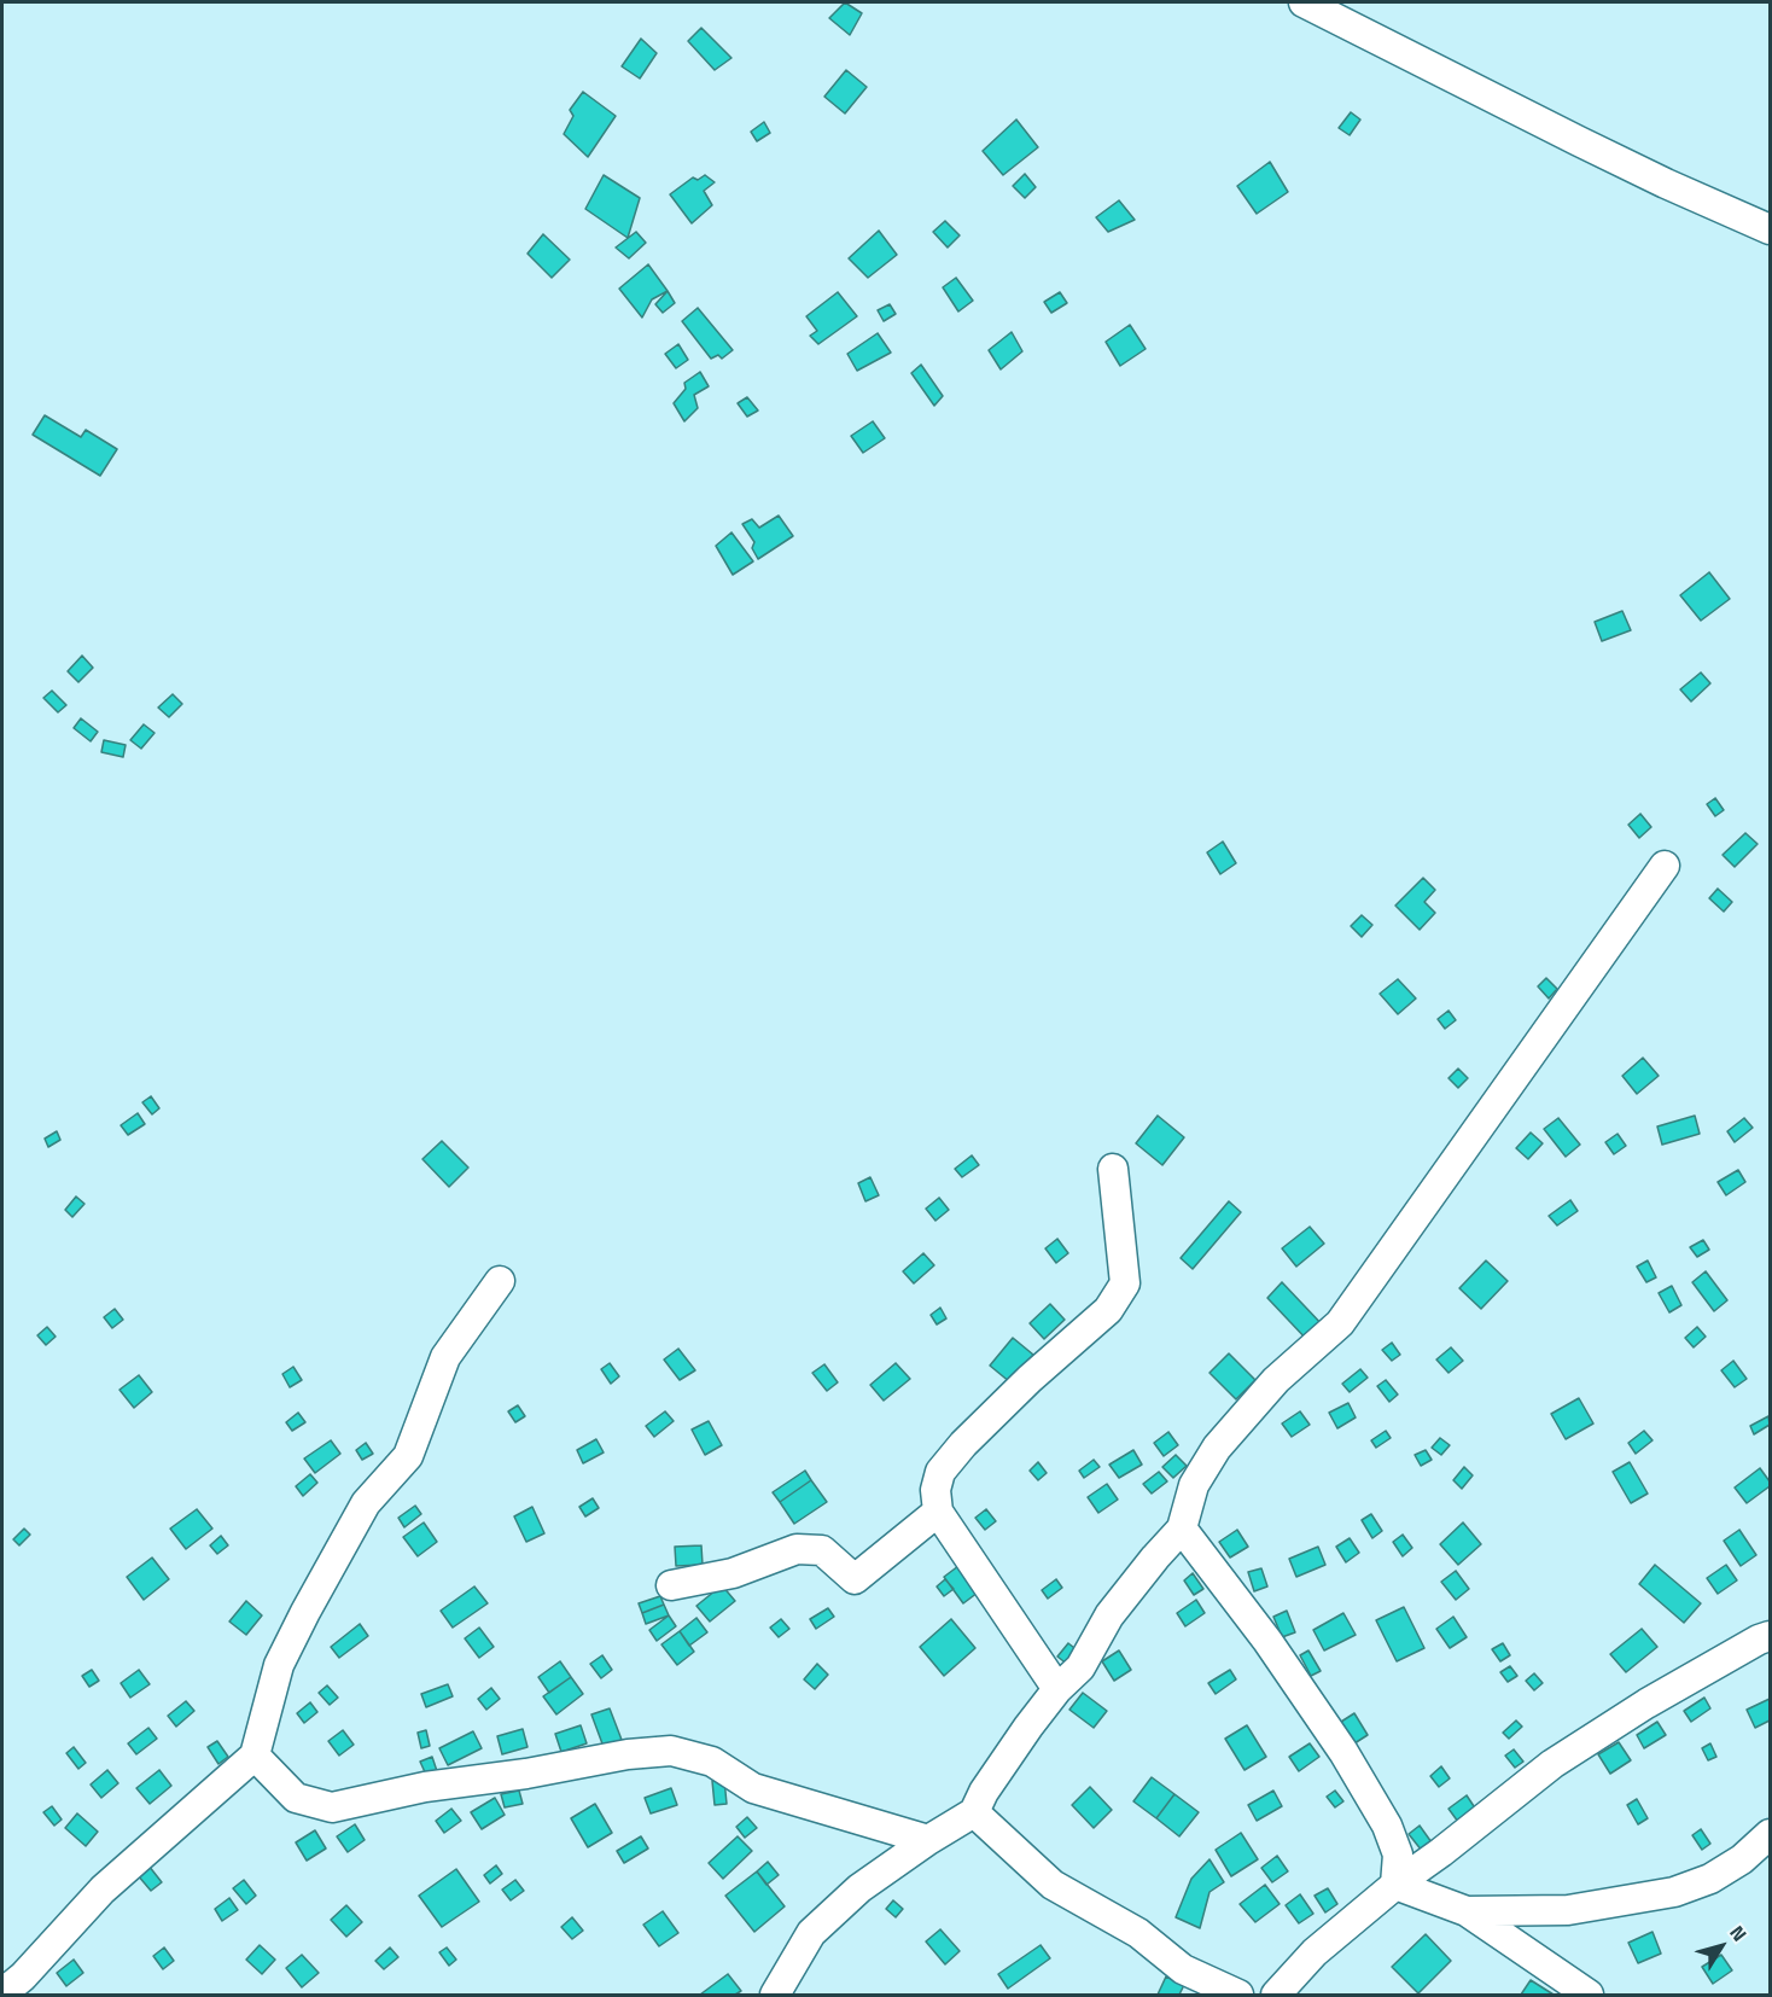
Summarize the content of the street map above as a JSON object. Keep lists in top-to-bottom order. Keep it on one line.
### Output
{"north":"top right"}
